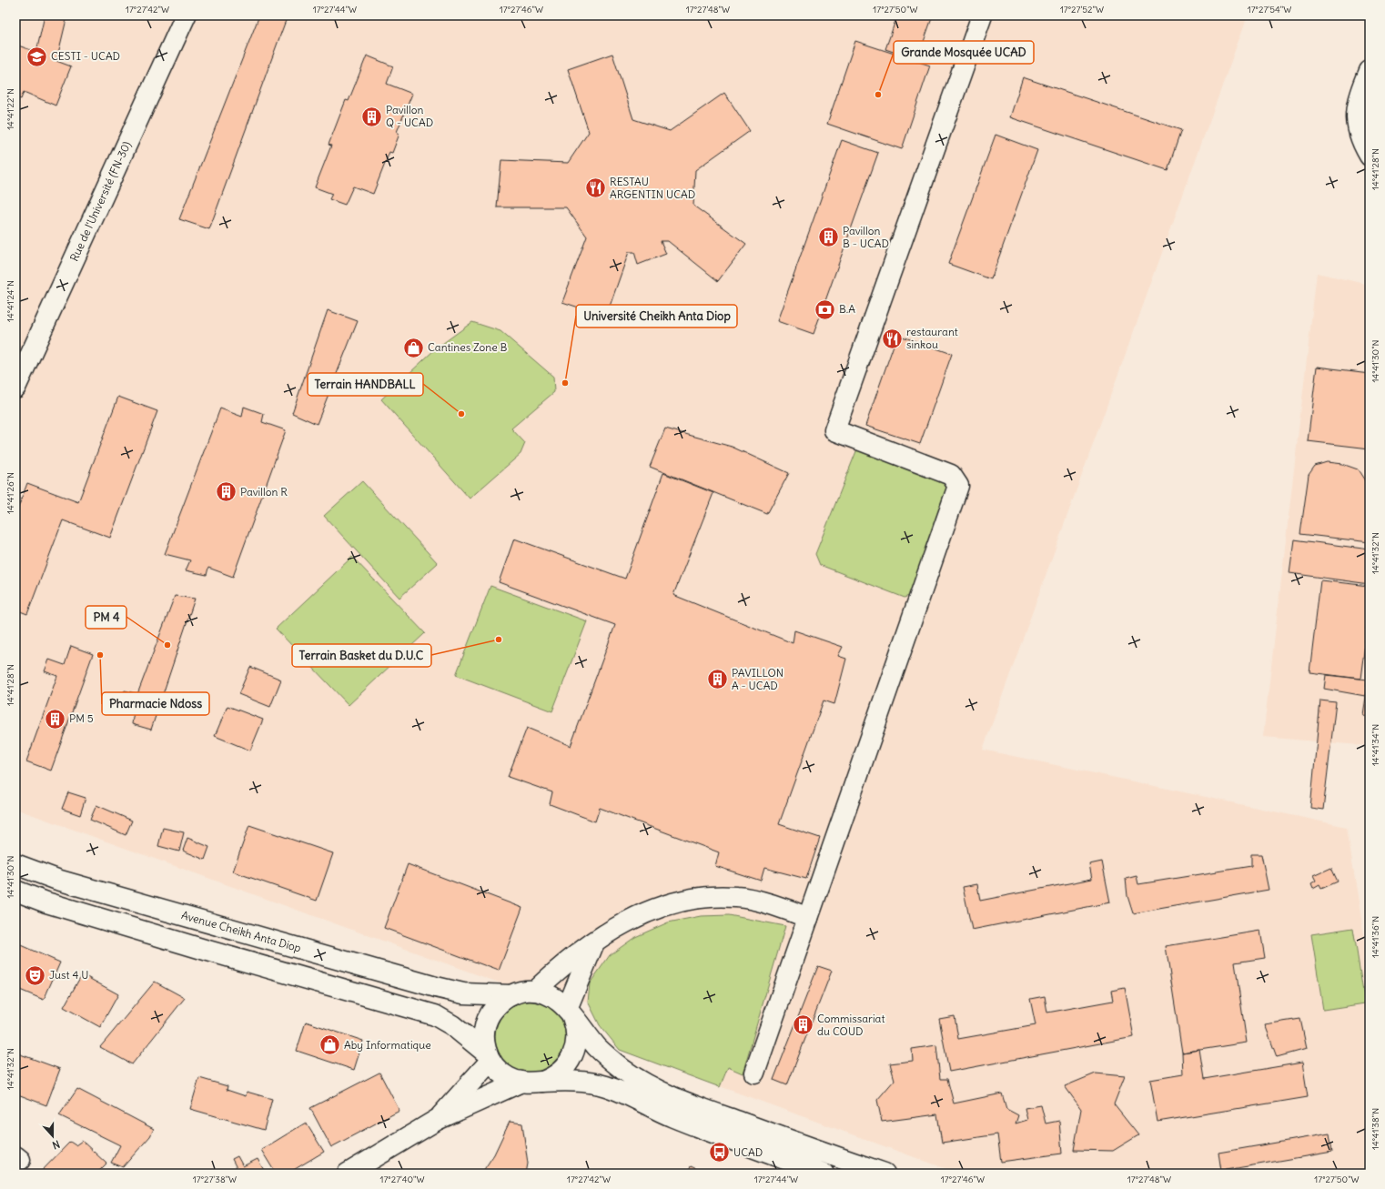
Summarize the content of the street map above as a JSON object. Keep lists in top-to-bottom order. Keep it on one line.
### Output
{"streets":{"street":["Rue de l'Université (FN-30)","Avenue Cheikh Anta Diop"]},"places":{"school or university":["CESTI - UCAD"],"other":["Grande Mosquée UCAD","Université Cheikh Anta Diop","Terrain HANDBALL","Terrain Basket du D.U.C","PM 4","Pharmacie Ndoss"],"building":["Pavillon Q - UCAD","Pavillon B - UCAD","Pavillon R","PAVILLON A - UCAD","PM 5","Commissariat du COUD"],"restaurant":["RESTAU ARGENTIN UCAD","restaurant sinkou"],"bank":["B.A"],"shop":["Cantines Zone B","Aby Informatique"],"theatre":["Just 4 U"],"bus stop":["UCAD"]},"north":"bottom","coordinates":["17°27'42\"W","17°27'44\"W","17°27'46\"W","17°27'48\"W","17°27'50\"W","17°27'52\"W","17°27'54\"W","14°41'22\"N","14°41'28\"N","14°41'24\"N","14°41'30\"N","14°41'26\"N","14°41'32\"N","14°41'34\"N","14°41'36\"N","14°41'38\"N","17°27'38\"W","17°27'40\"W"]}
